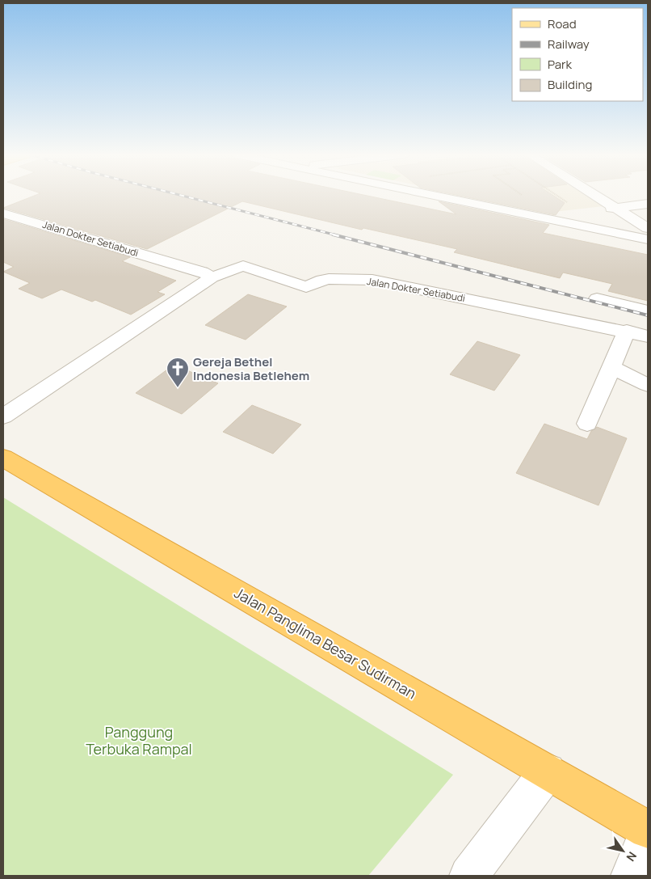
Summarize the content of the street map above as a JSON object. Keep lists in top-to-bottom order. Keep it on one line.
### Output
{"streets":{"highway":["Jalan Panglima Besar Sudirman"],"street":["Jalan Dokter Setiabudi"]},"parks":["Panggung Terbuka Rampal"],"places":{"church":["Gereja Bethel Indonesia Betlehem"]},"legend":["Road","Railway","Park","Building"],"north":"bottom right"}
